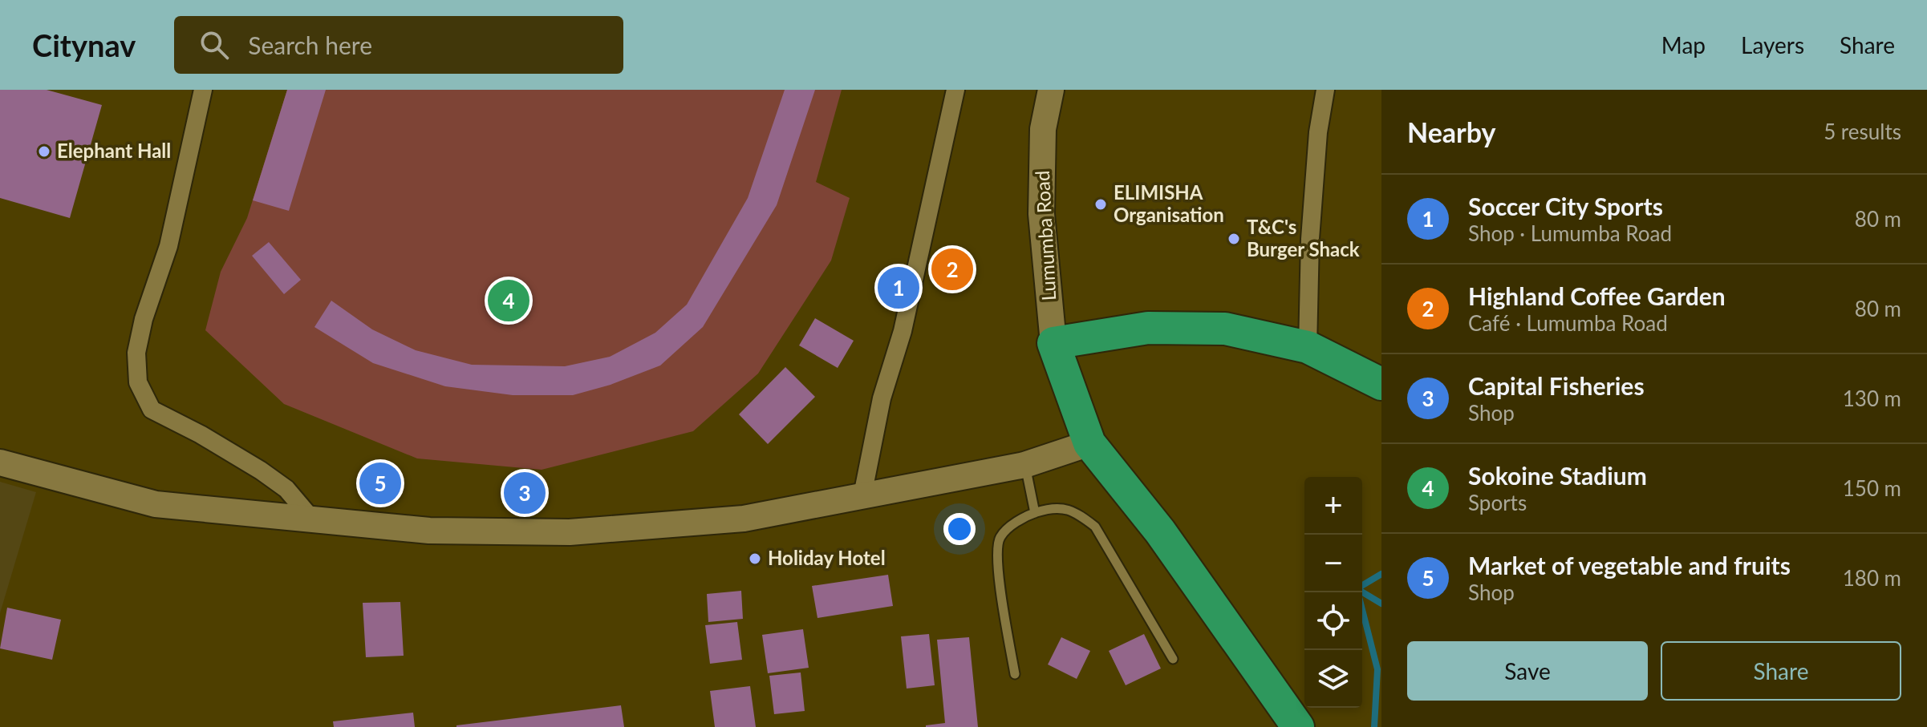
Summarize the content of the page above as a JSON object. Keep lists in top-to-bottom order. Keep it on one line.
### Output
{"streets":{"street":["Lumumba Road"]},"places":["Elephant Hall","ELIMISHA Organisation","T&C's Burger Shack","Holiday Hotel"],"page":{"header":"Citynav","search":"Search here","nav":["Map","Layers","Share"],"heading":["Nearby","5 results"],"list":[{"mark":"1","name":"Soccer City Sports","note":"Shop · Lumumba Road","value":"80 m"},{"mark":"2","name":"Highland Coffee Garden","note":"Café · Lumumba Road","value":"80 m"},{"mark":"3","name":"Capital Fisheries","note":"Shop","value":"130 m"},{"mark":"4","name":"Sokoine Stadium","note":"Sports","value":"150 m"},{"mark":"5","name":"Market of vegetable and fruits","note":"Shop","value":"180 m"}],"pins":["2","1","4","5","3"],"map_buttons":["+","−"],"buttons":["Save","Share"]}}
